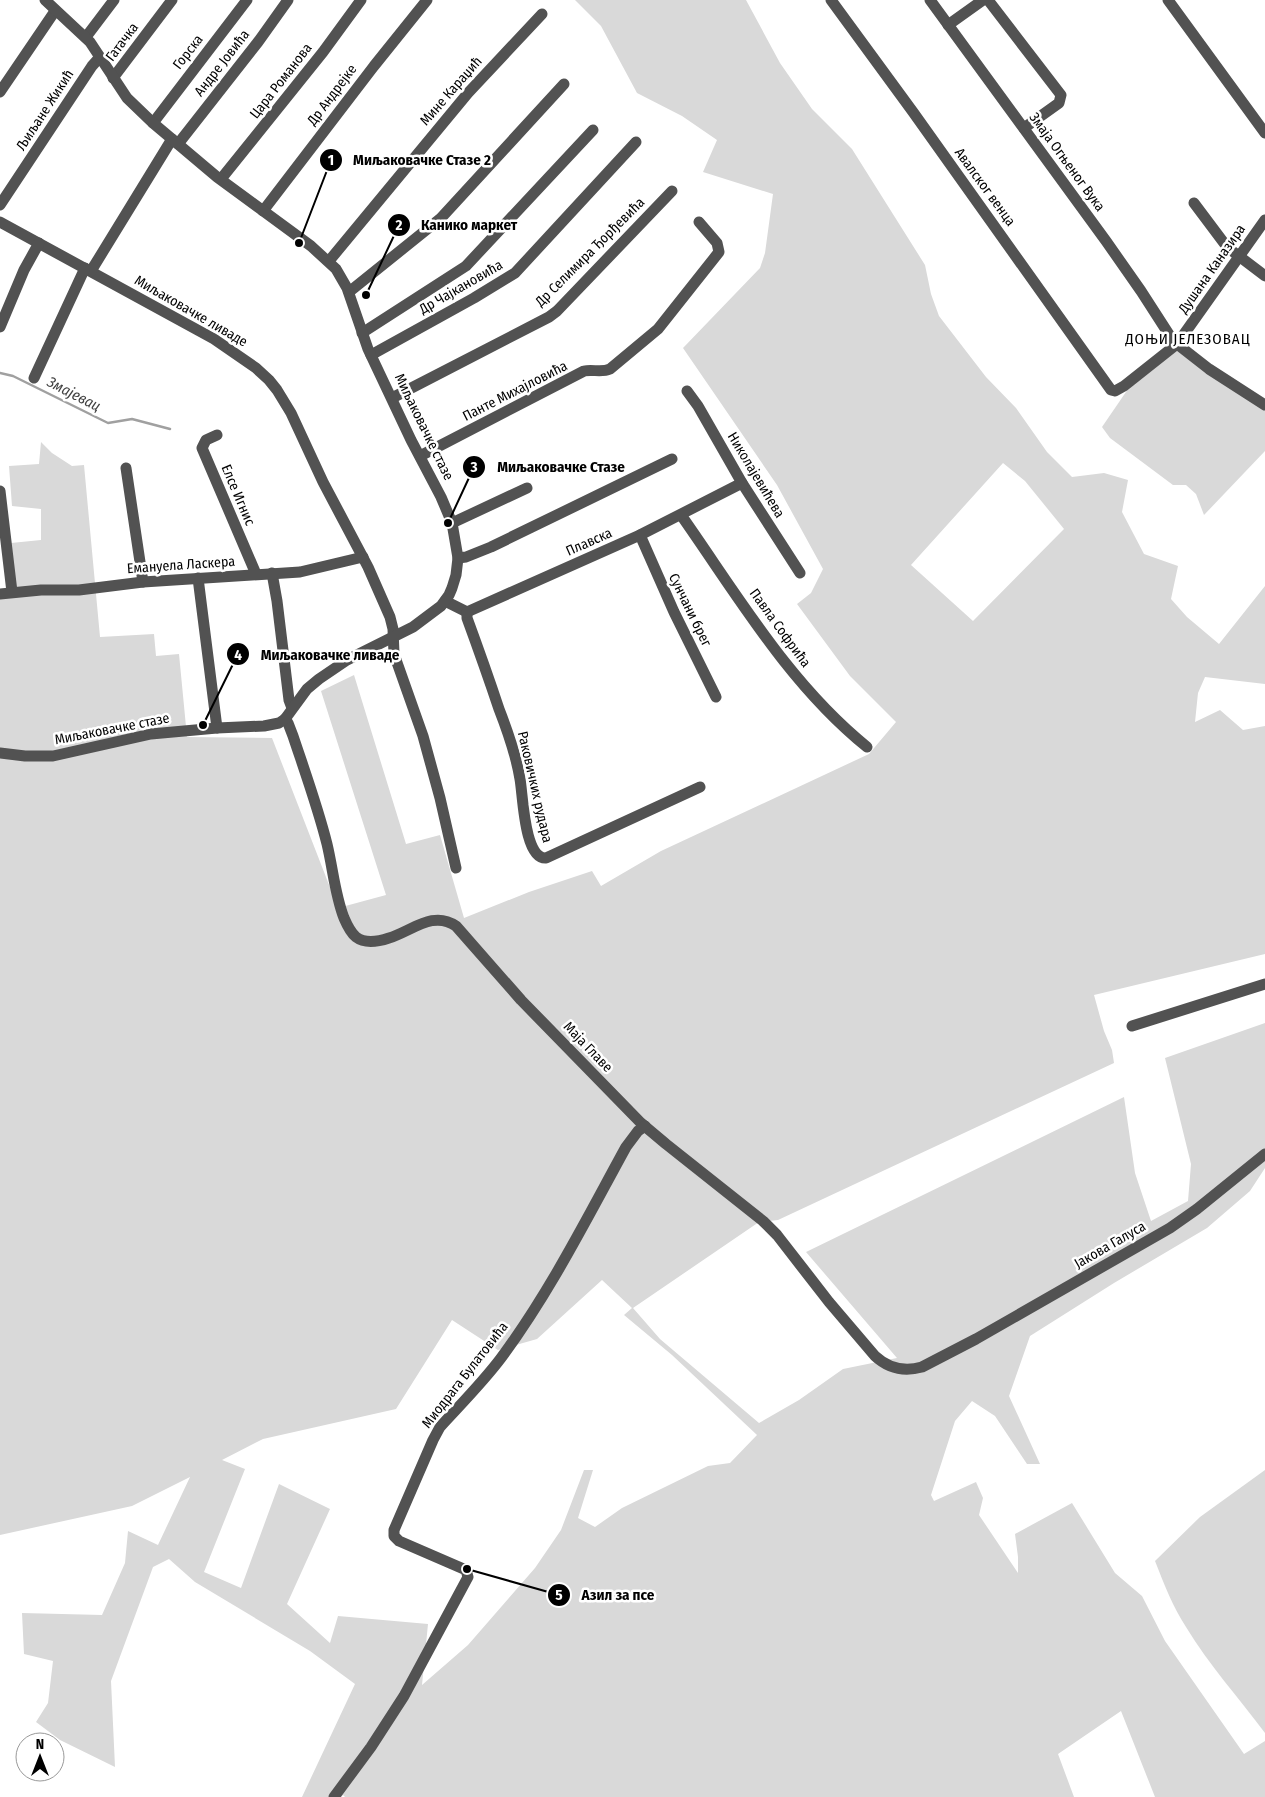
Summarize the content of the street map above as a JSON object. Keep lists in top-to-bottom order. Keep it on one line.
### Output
{"streets":{"street":["Гатачка","Горска","Андре Јовића","Цара Романова","Мине Караџић","Др Андрејке","Љиљане Жикић","Змаја Огњеног Вука","Авалског венца","Др Селимира Ђорђевића","Душана Каназира","Др Чајкановића","Миљаковачке ливаде","Панте Михајловића","Миљаковачке стазе","Николајевићева","Елсе Игнис","Плавска","Емануела Ласкера","Сунчани брег","Павла Софрића","Раковичких рудара","Маја Главе","Јакова Галуса","Миодрага Булатовића"]},"crossings":[["Гатачка","Миљаковачке стазе"],["Горска","Миљаковачке стазе"],["Андре Јовића","Миљаковачке ливаде"],["Андре Јовића","Миљаковачке стазе"],["Цара Романова","Миљаковачке стазе"],["Мине Караџић","Миљаковачке стазе"],["Др Андрејке","Миљаковачке стазе"],["Љиљане Жикић","Миљаковачке стазе"],["Змаја Огњеног Вука","Душана Каназира"],["Авалског венца","Душана Каназира"],["Др Селимира Ђорђевића","Миљаковачке стазе"],["Др Чајкановића","Миљаковачке стазе"],["Миљаковачке ливаде","Миљаковачке стазе"],["Миљаковачке ливаде","Емануела Ласкера"],["Панте Михајловића","Миљаковачке стазе"],["Миљаковачке стазе","Маја Главе"],["Николајевићева","Плавска"],["Елсе Игнис","Емануела Ласкера"],["Плавска","Сунчани брег"],["Плавска","Павла Софрића"],["Плавска","Раковичких рудара"],["Маја Главе","Јакова Галуса"],["Маја Главе","Миодрага Булатовића"]],"districts":["ДОЊИ ЈЕЛЕЗОВАЦ"],"water":["Змајевац"],"places":["Миљаковачке Стазе 2","Канико маркет","Миљаковачке Стазе","Миљаковачке ливаде","Азил за псе"],"north":"top"}
